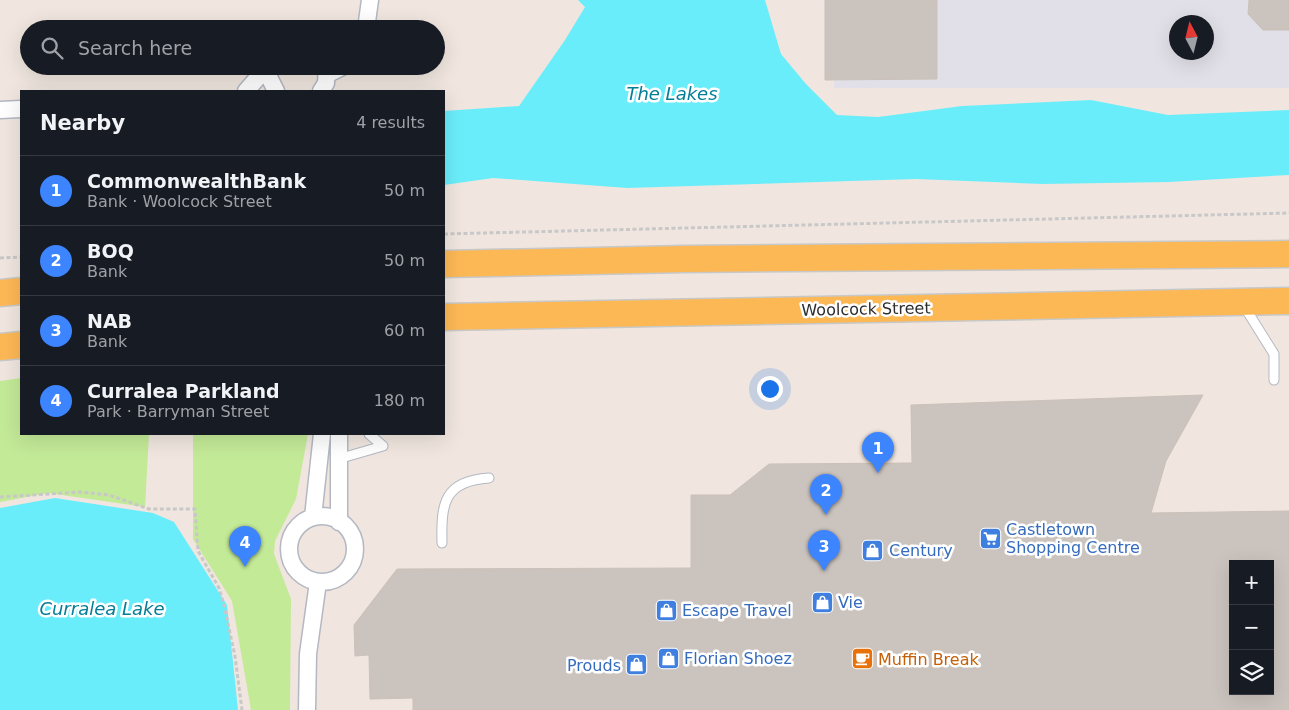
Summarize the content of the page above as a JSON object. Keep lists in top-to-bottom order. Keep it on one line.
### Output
{"streets":{"main road":["Woolcock Street"]},"water":["The Lakes","Curralea Lake"],"places":{"supermarket":["Castletown Shopping Centre"],"shop":["Century","Vie","Escape Travel","Florian Shoez","Prouds"],"cafe":["Muffin Break"]},"north":"top","page":{"search":"Search here","heading":["Nearby","4 results"],"list":[{"mark":"1","name":"CommonwealthBank","note":"Bank · Woolcock Street","value":"50 m"},{"mark":"2","name":"BOQ","note":"Bank","value":"50 m"},{"mark":"3","name":"NAB","note":"Bank","value":"60 m"},{"mark":"4","name":"Curralea Parkland","note":"Park · Barryman Street","value":"180 m"}],"pins":["1","2","4","3"],"map_buttons":["+","−"]}}
